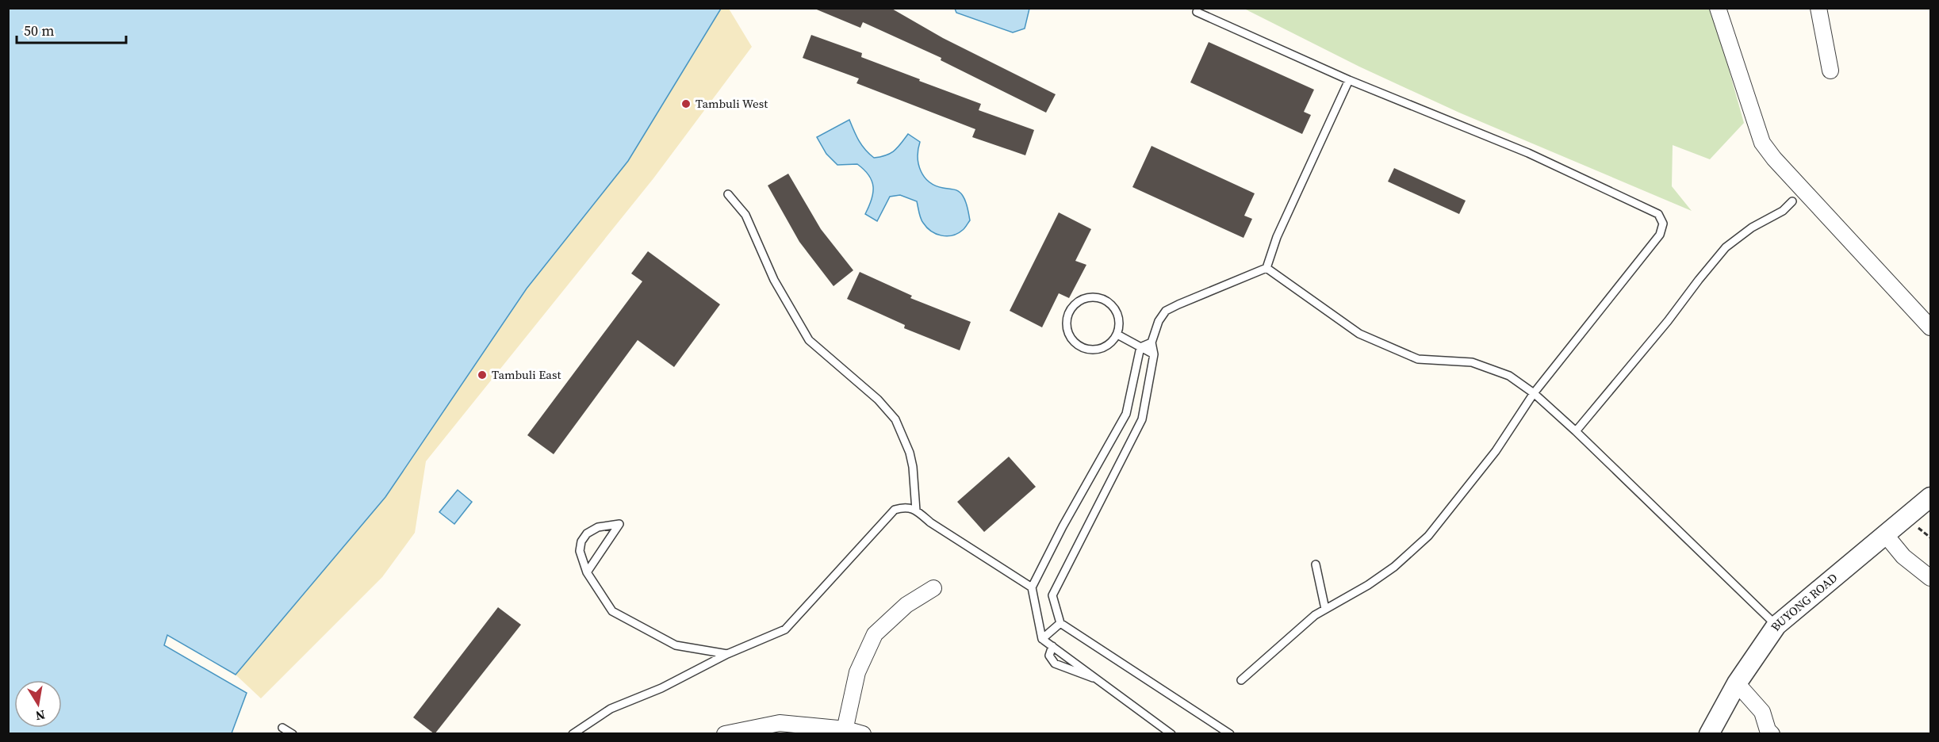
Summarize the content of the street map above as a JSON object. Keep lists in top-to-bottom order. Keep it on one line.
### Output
{"streets":{"street":["BUYONG ROAD"]},"places":["Tambuli West","Tambuli East"],"scale_bar":"50 m","north":"bottom"}
